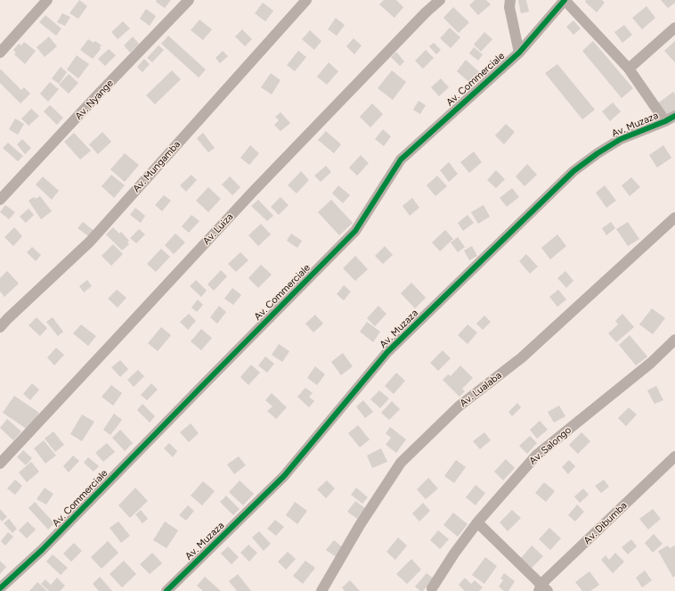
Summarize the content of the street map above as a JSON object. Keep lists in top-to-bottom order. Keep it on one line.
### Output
{"streets":{"street":["Av. Commerciale","Av. Nyange","Av. Muzaza","Av. Mungamba","Av. Luiza","Av. Lualaba","Av. Salongo","Av. Dibumba"]}}
